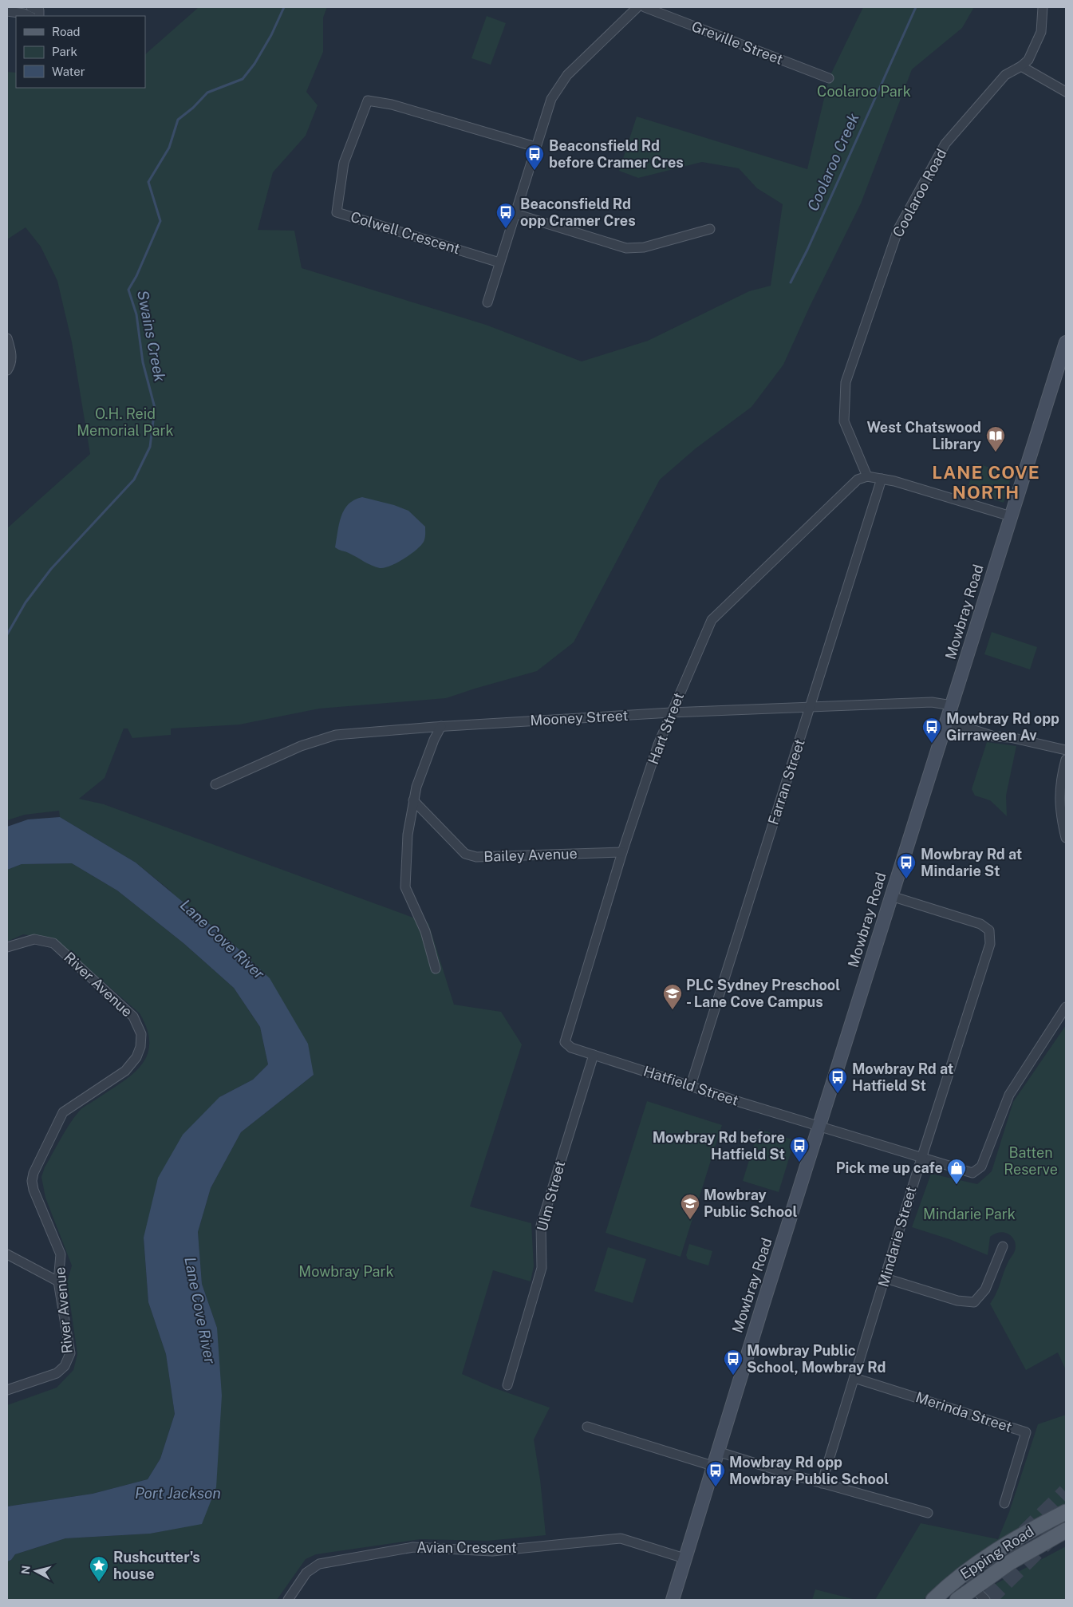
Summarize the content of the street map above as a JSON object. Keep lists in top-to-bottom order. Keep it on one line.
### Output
{"streets":{"main road":["Mowbray Road","Epping Road"],"street":["Greville Street","Coolaroo Road","Colwell Crescent","Mooney Street","Hart Street","Farran Street","Bailey Avenue","River Avenue","Hatfield Street","Ulm Street","Mindarie Street","Merinda Street","Avian Crescent"]},"crossings":[["Coolaroo Road","Hart Street"],["Mowbray Road","Mooney Street"],["Mowbray Road","Hatfield Street"],["Mowbray Road","Mindarie Street"],["Mowbray Road","Avian Crescent"],["Mooney Street","Hart Street"],["Mooney Street","Farran Street"],["Hart Street","Bailey Avenue"],["Hart Street","Hatfield Street"],["Farran Street","Hatfield Street"],["Hatfield Street","Ulm Street"],["Hatfield Street","Mindarie Street"],["Mindarie Street","Merinda Street"]],"districts":["LANE COVE NORTH"],"water":["Coolaroo Creek","Swains Creek","Lane Cove River","Port Jackson"],"parks":["Coolaroo Park","O.H. Reid Memorial Park","Batten Reserve","Mindarie Park","Mowbray Park"],"places":{"bus stop":["Beaconsfield Rd before Cramer Cres","Beaconsfield Rd opp Cramer Cres","Mowbray Rd opp Girraween Av","Mowbray Rd at Mindarie St","Mowbray Rd at Hatfield St","Mowbray Rd before Hatfield St","Mowbray Public School, Mowbray Rd","Mowbray Rd opp Mowbray Public School"],"library":["West Chatswood Library"],"school or university":["PLC Sydney Preschool - Lane Cove Campus","Mowbray Public School"],"shop":["Pick me up cafe"],"place":["Rushcutter's house"]},"legend":["Road","Park","Water"],"north":"left"}
